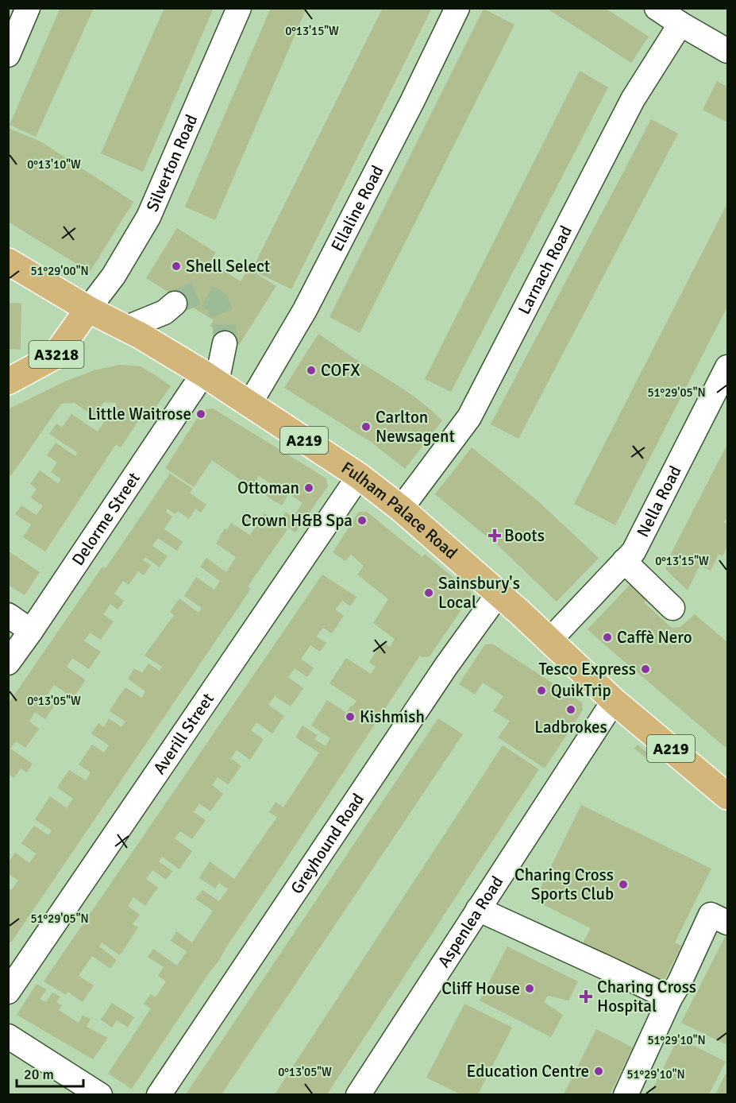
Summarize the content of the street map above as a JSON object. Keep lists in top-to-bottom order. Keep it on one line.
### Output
{"streets":{"main road":["A3218","A219","Fulham Palace Road"],"street":["Silverton Road","Ellaline Road","Larnach Road","Nella Road","Delorme Street","Averill Street","Greyhound Road","Aspenlea Road"]},"crossings":[["Silverton Road","A3218"],["Silverton Road","Fulham Palace Road"],["Ellaline Road","Fulham Palace Road"],["Larnach Road","Fulham Palace Road"],["A3218","Fulham Palace Road"],["Nella Road","Fulham Palace Road"],["Fulham Palace Road","Delorme Street"],["Fulham Palace Road","Averill Street"],["Fulham Palace Road","Greyhound Road"],["Fulham Palace Road","Aspenlea Road"]],"places":{"other":["Shell Select","COFX","Little Waitrose","Carlton Newsagent","Ottoman","Crown H&B Spa","Sainsbury's Local","Caffè Nero","Tesco Express","QuikTrip","Ladbrokes","Kishmish","Charing Cross Sports Club","Cliff House","Education Centre"],"health":["Boots","Charing Cross Hospital"]},"scale_bar":"20 m","coordinates":["0°13'15\"W","0°13'10\"W","51°29'00\"N","51°29'05\"N","0°13'05\"W","51°29'10\"N"]}
